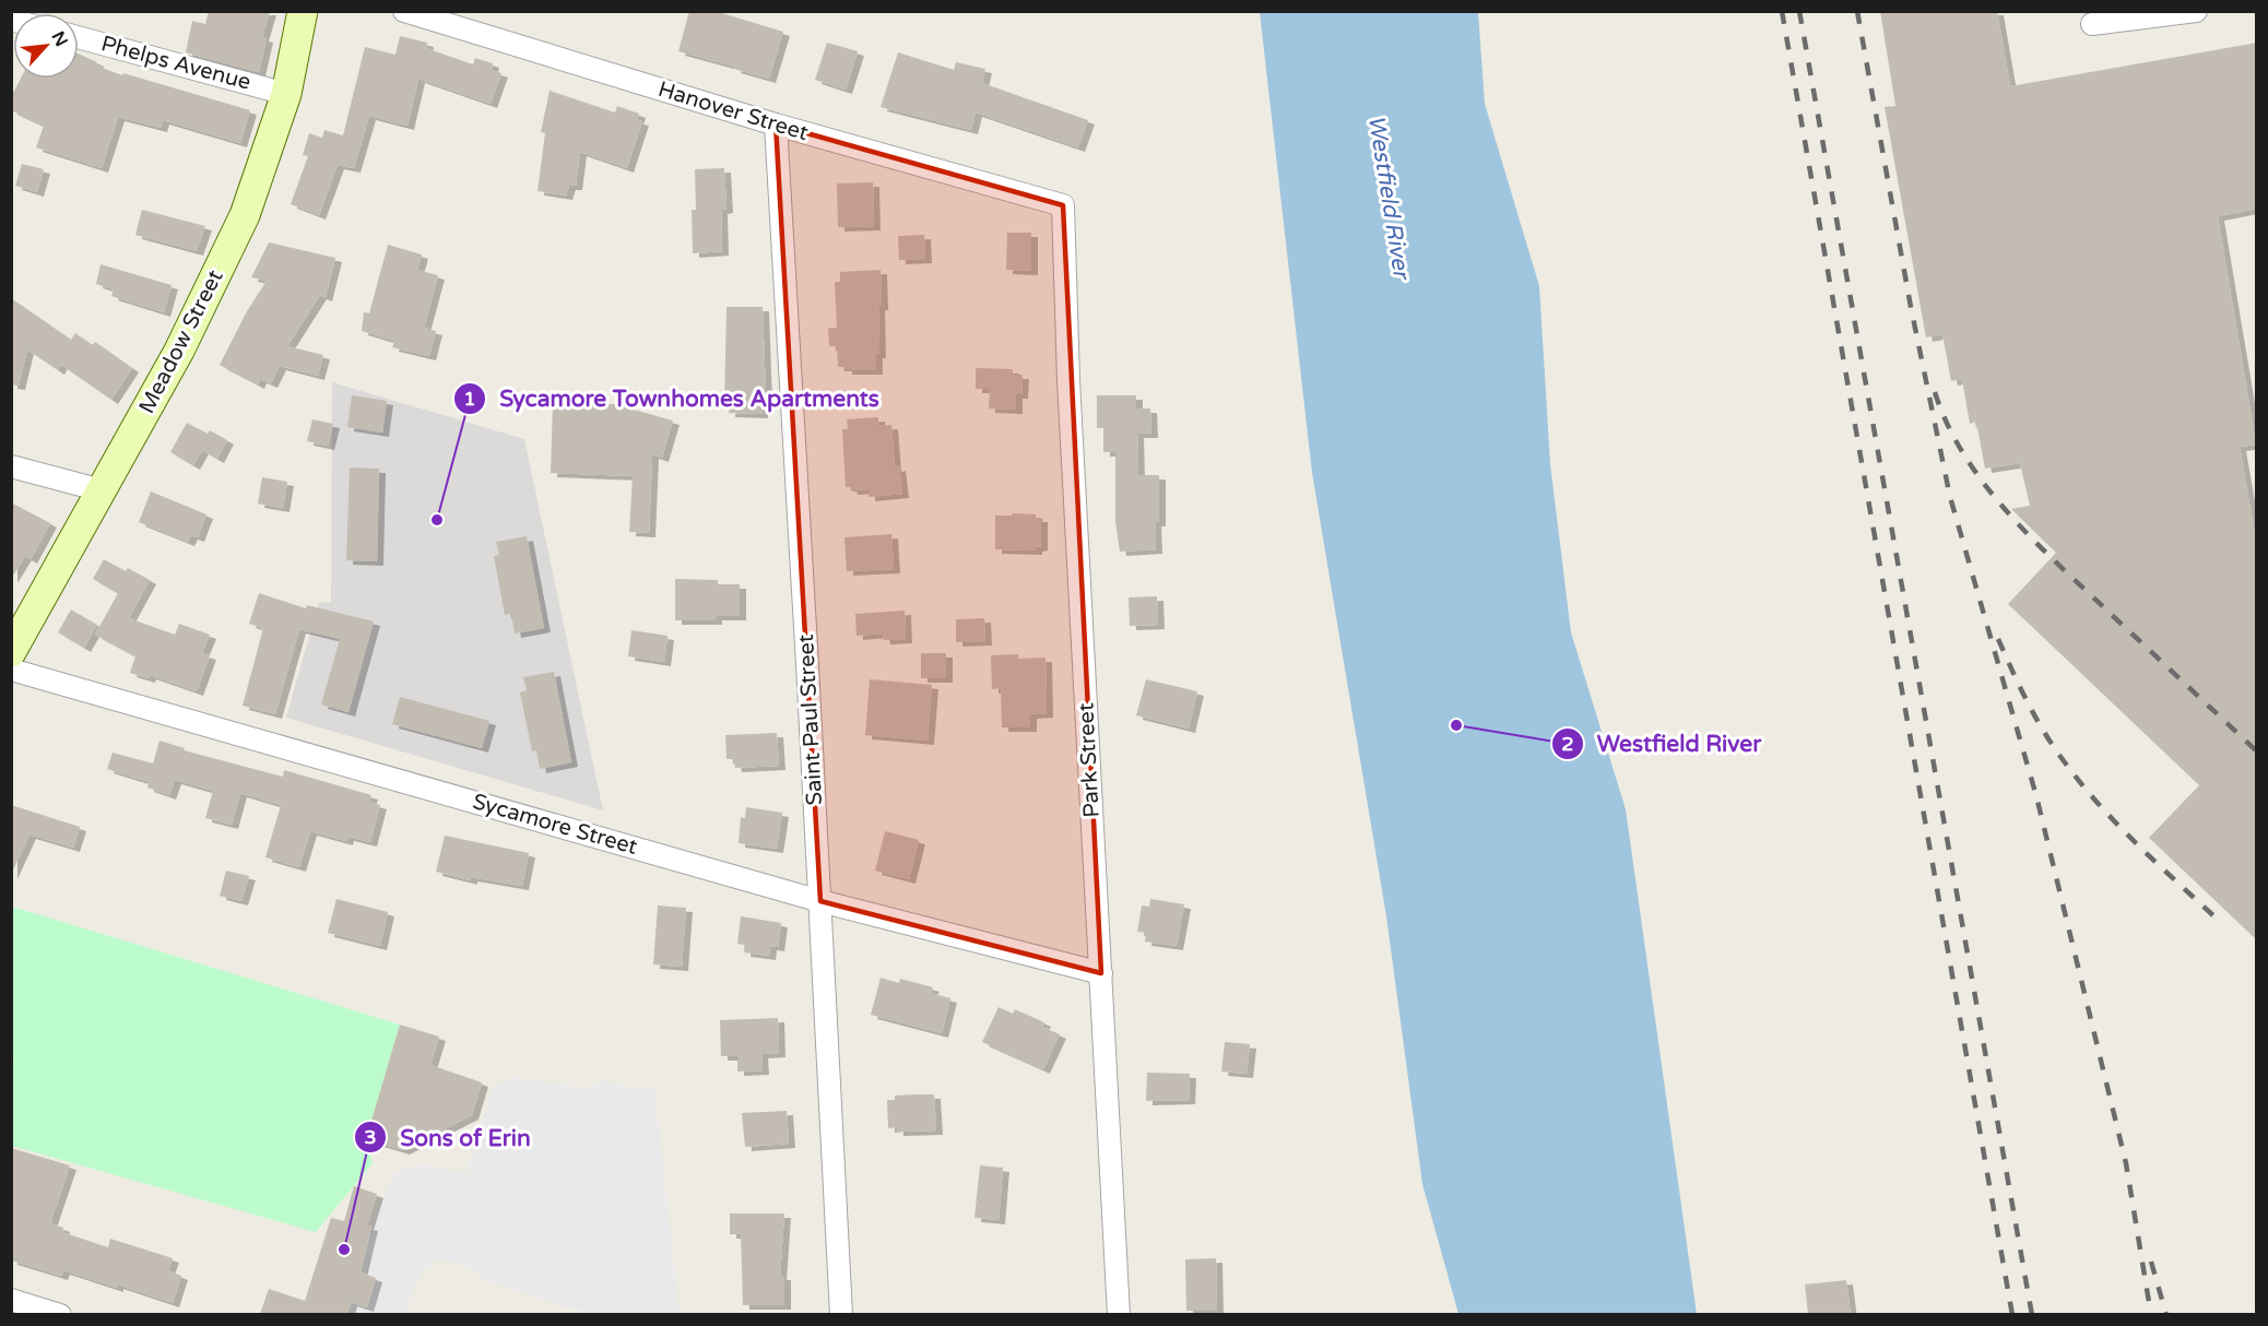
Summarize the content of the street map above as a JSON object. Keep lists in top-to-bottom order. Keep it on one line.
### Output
{"streets":{"street":["Phelps Avenue","Hanover Street","Meadow Street","Saint Paul Street","Park Street","Sycamore Street"]},"crossings":[["Phelps Avenue","Meadow Street"],["Hanover Street","Saint Paul Street"],["Hanover Street","Park Street"],["Saint Paul Street","Sycamore Street"],["Park Street","Sycamore Street"]],"water":["Westfield River"],"places":["Sycamore Townhomes Apartments","Westfield River","Sons of Erin"],"north":"top right"}
